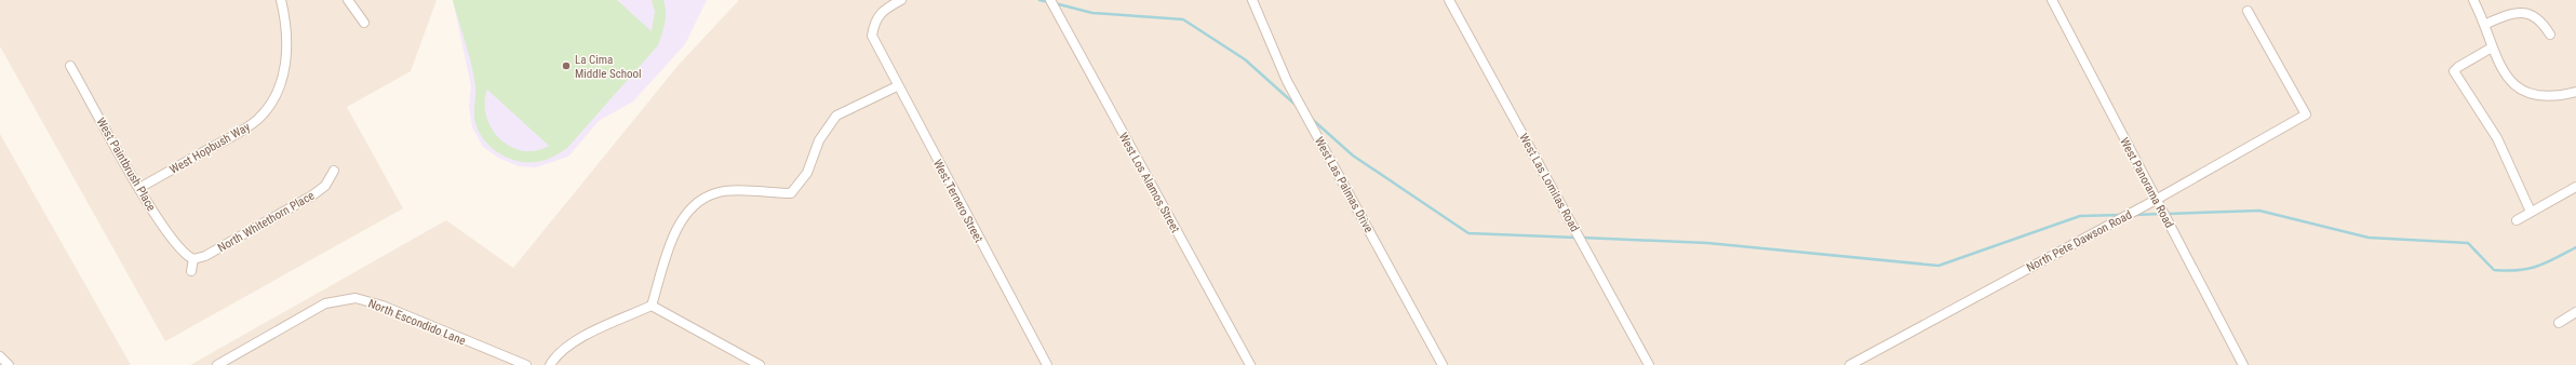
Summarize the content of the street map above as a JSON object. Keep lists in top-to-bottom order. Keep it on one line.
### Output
{"streets":{"street":["West Hopbush Way","West Paintbrush Place","West Los Alamos Street","West Las Lomitas Road","West Panorama Road","West Las Palmas Drive","West Ternero Street","North Whitethorn Place","North Pete Dawson Road","North Escondido Lane"]},"crossings":[["West Hopbush Way","West Paintbrush Place"],["West Paintbrush Place","North Whitethorn Place"],["West Panorama Road","North Pete Dawson Road"]],"places":["La Cima Middle School"]}
